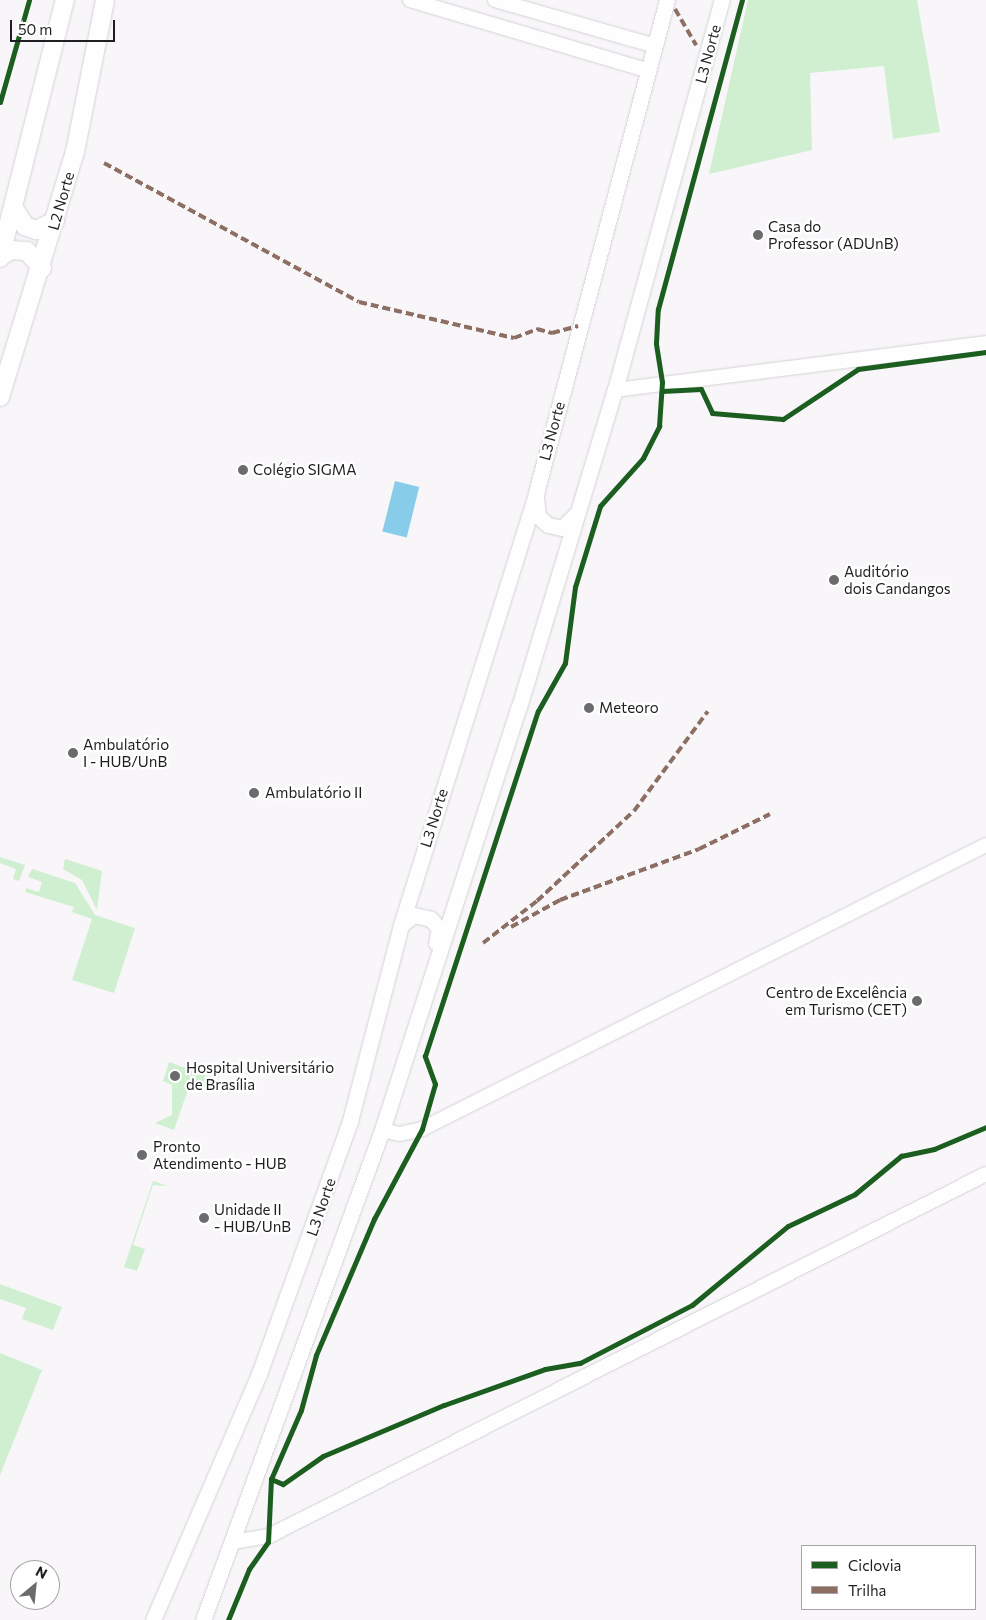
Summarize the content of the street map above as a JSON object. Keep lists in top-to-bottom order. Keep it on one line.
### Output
{"streets":{"main road":["L3 Norte","L2 Norte"]},"places":["Casa do Professor (ADUnB)","Colégio SIGMA","Auditório dois Candangos","Meteoro","Ambulatório I - HUB/UnB","Ambulatório II","Centro de Excelência em Turismo (CET)","Hospital Universitário de Brasília","Pronto Atendimento - HUB","Unidade II - HUB/UnB"],"legend":["Ciclovia","Trilha"],"scale_bar":"50 m","north":"top right"}
